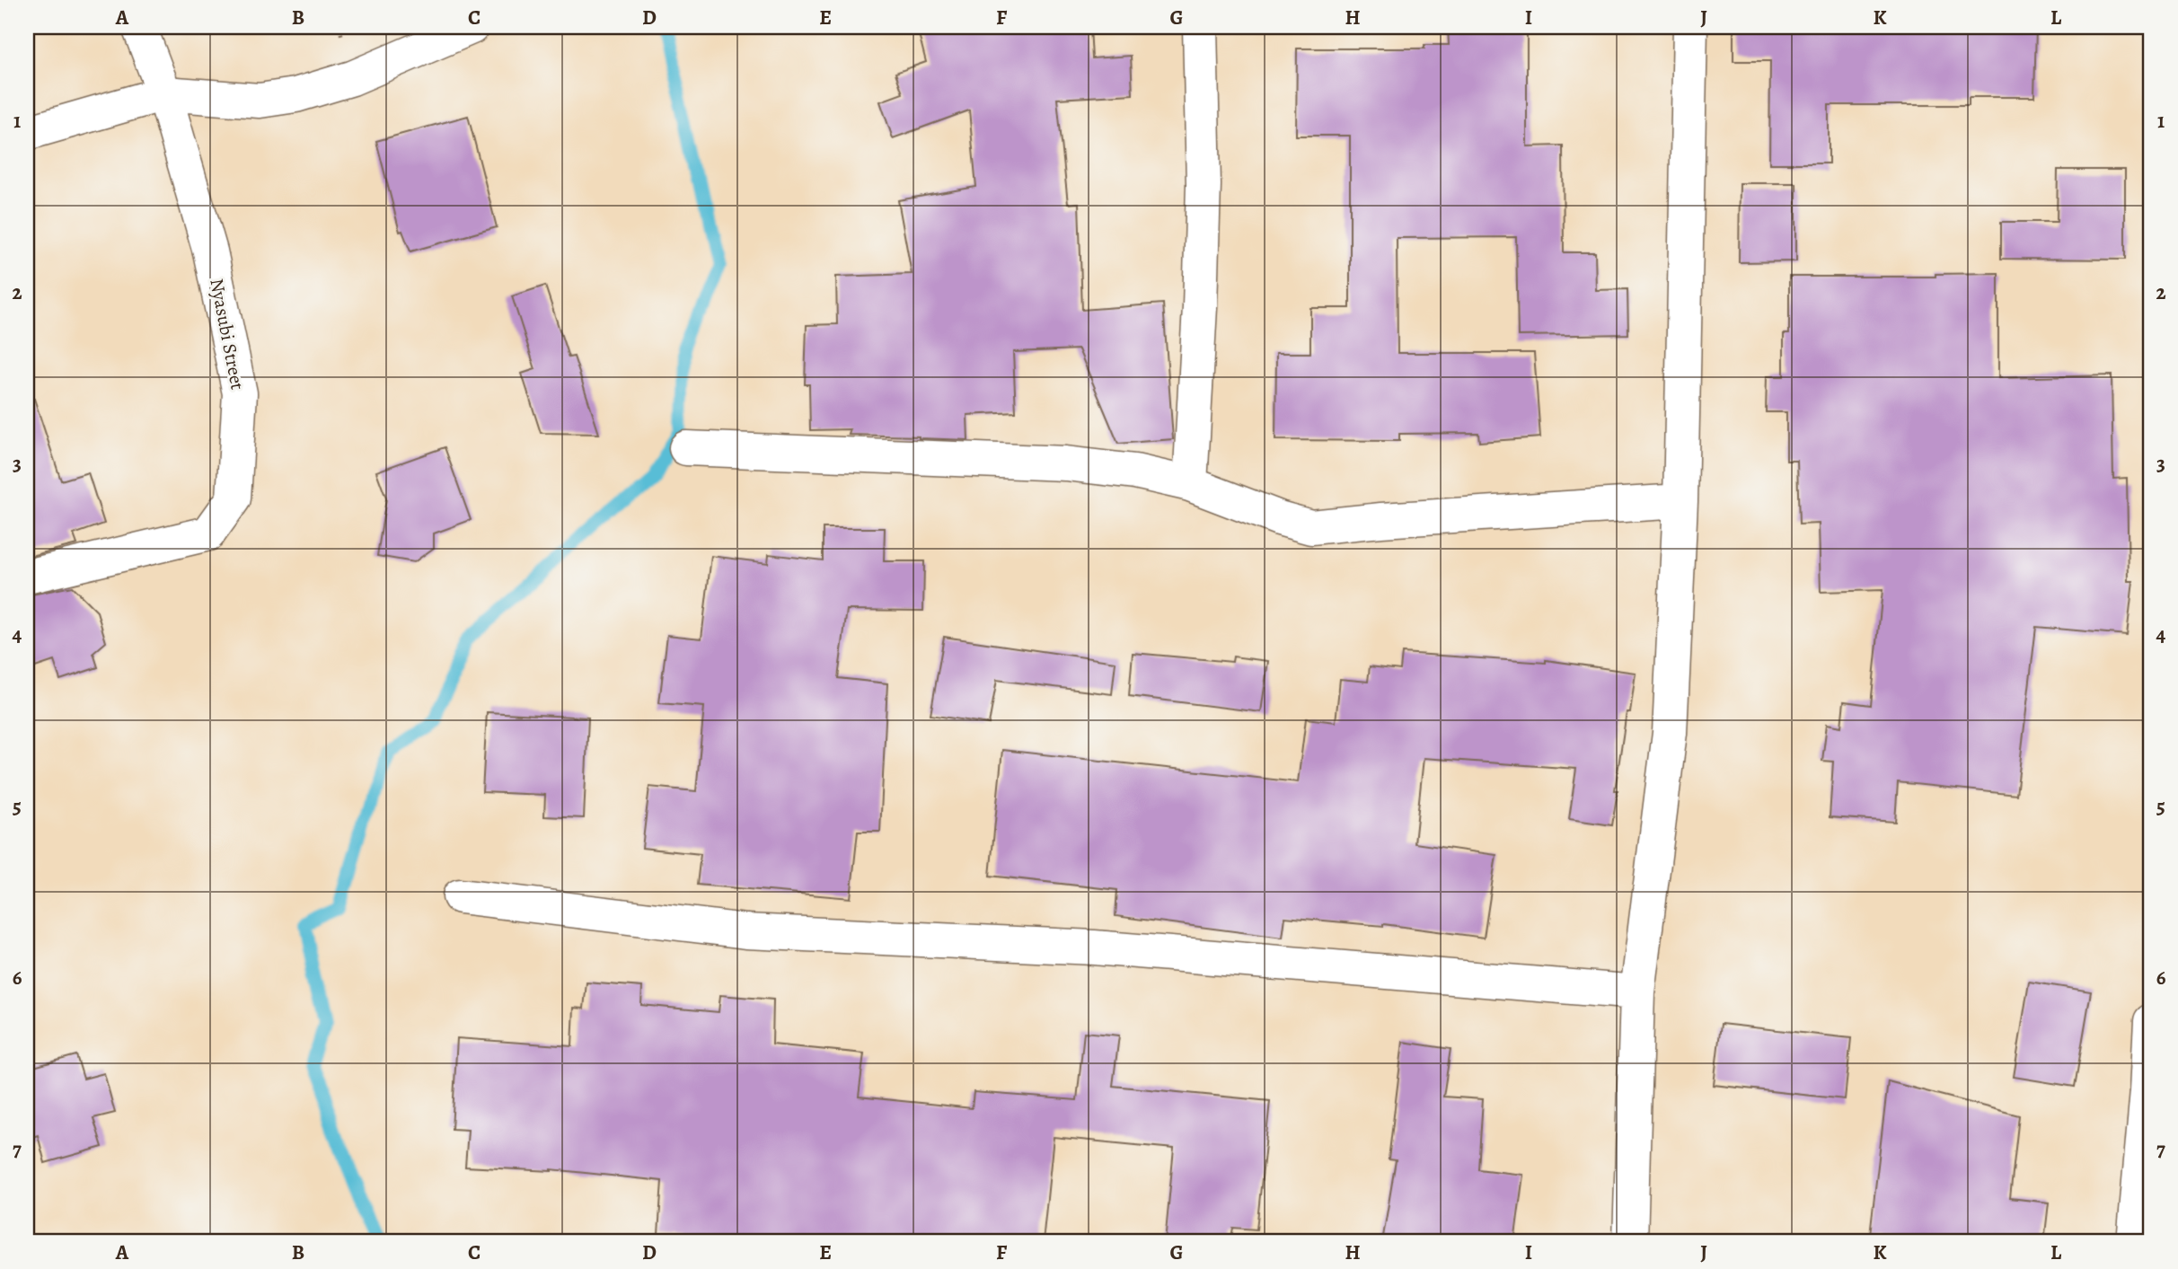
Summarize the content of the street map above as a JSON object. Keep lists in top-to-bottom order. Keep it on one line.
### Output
{"streets":{"street":["Nyasubi Street"]},"grid":{"columns":["A","B","C","D","E","F","G","H","I","J","K","L"],"rows":["1","2","3","4","5","6","7"]}}
